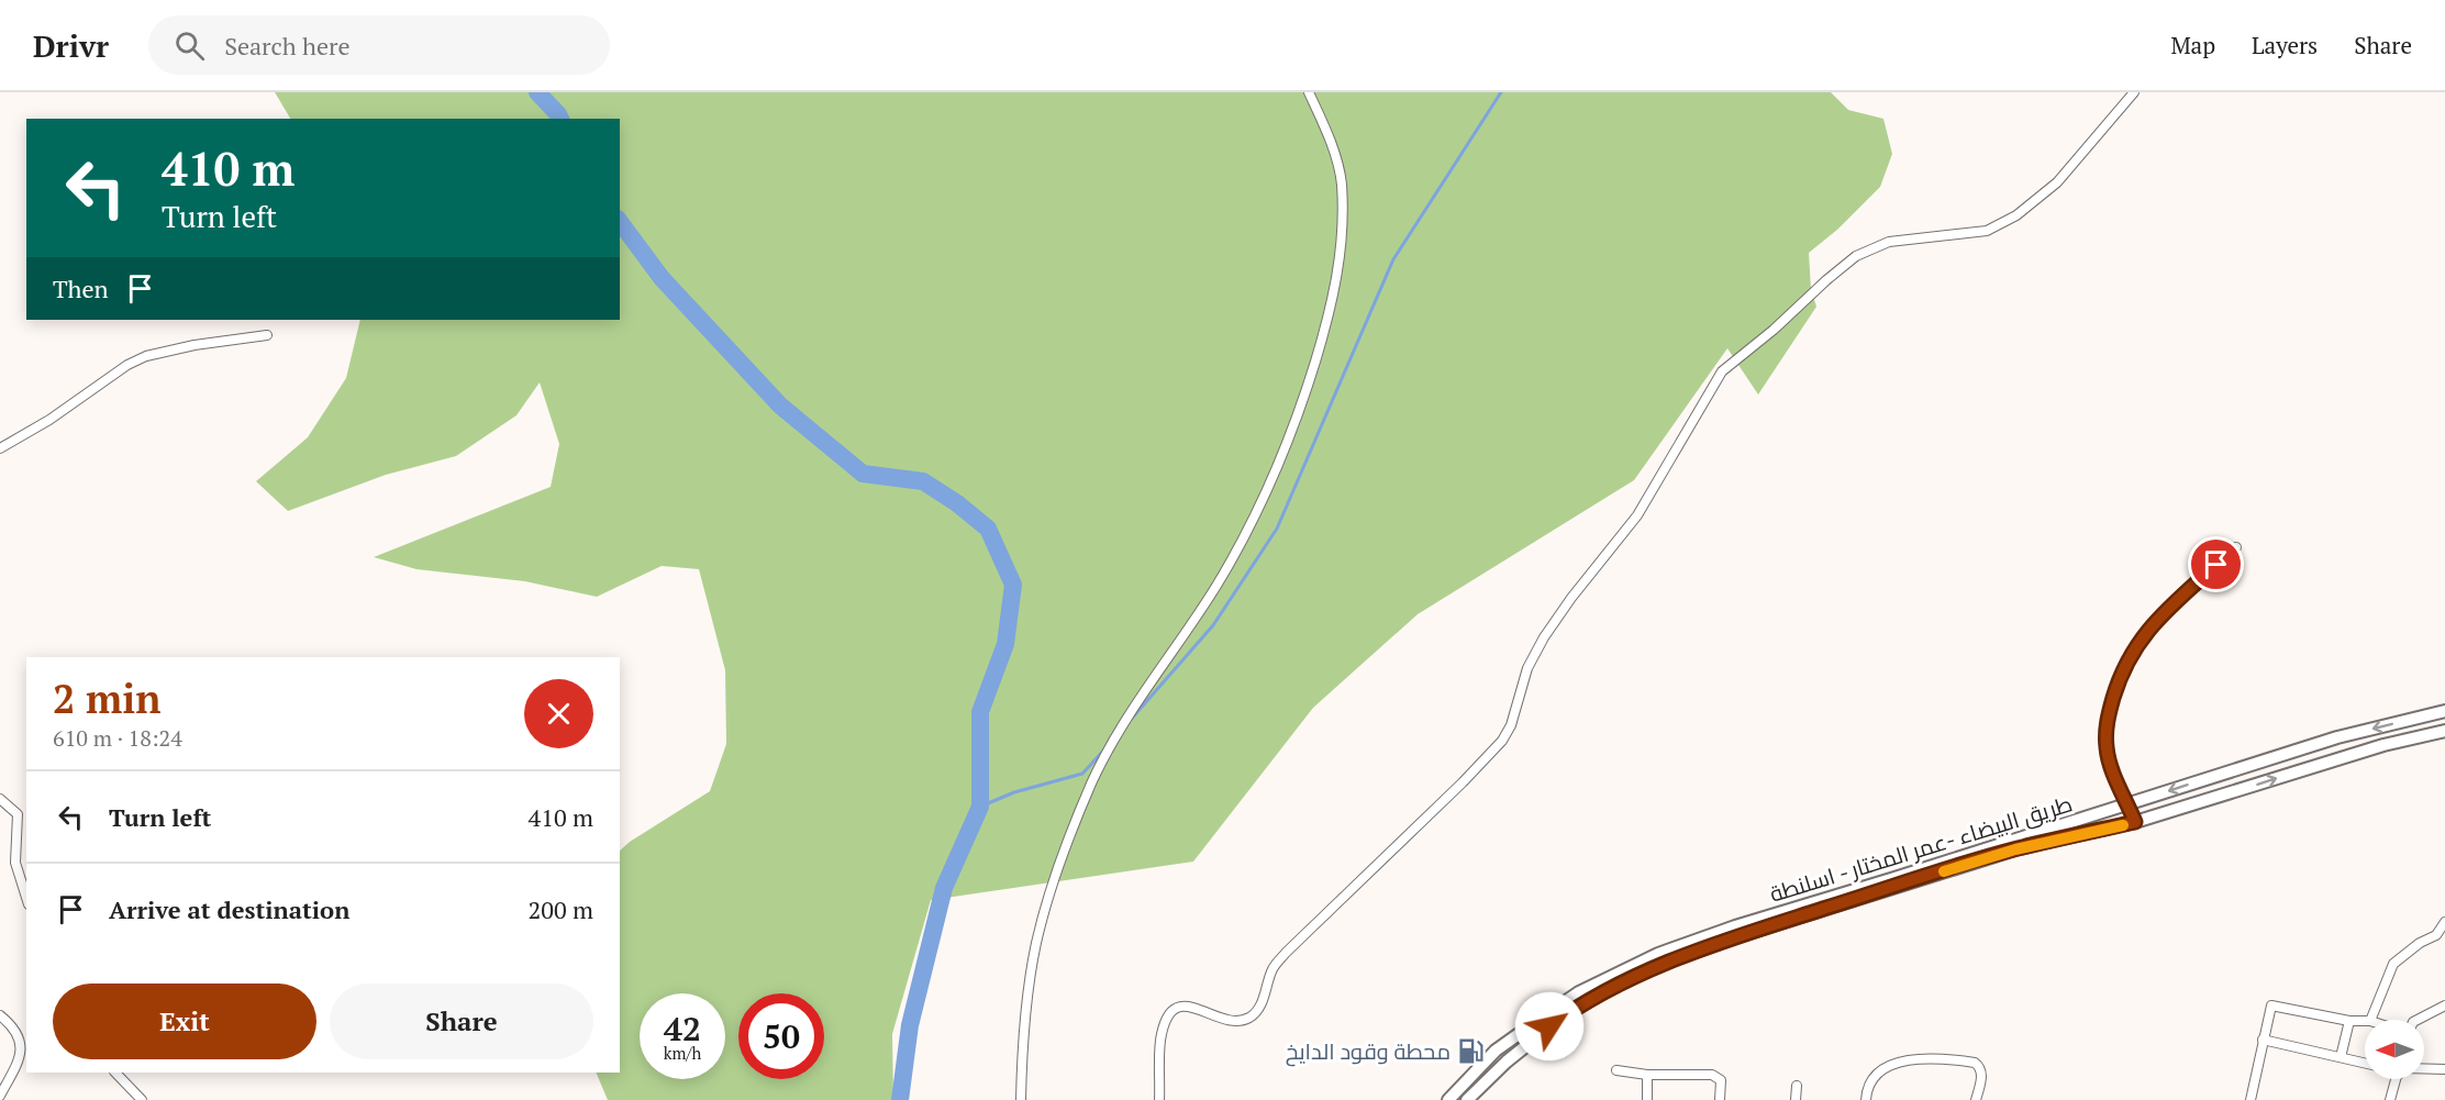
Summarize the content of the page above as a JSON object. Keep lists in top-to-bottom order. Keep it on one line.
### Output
{"streets":{"main road":["طريق البيضاء -عمر المختار - اسلنطة"]},"places":{"fuel station":["محطة وقود الدايخ"]},"north":"left","page":{"header":"Drivr","search":"Search here","nav":["Map","Layers","Share"],"turn":["410 m","Turn left"],"then":"Then","heading":["2 min","610 m · 18:24"],"list":[{"name":"Turn left","value":"410 m"},{"name":"Arrive at destination","value":"200 m"}],"buttons":["Exit","Share"],"speed":"42 km/h","limit":"50"}}
